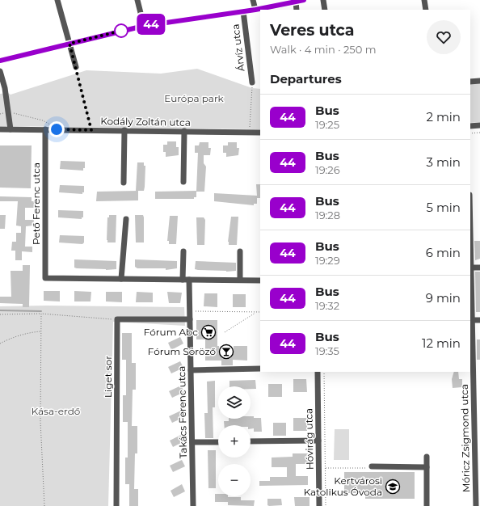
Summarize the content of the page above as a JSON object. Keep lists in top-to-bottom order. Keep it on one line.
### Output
{"streets":{"street":["Árvíz utca","Kodály Zoltán utca","Pető Ferenc utca","Liget sor","Takács Ferenc utca","Móricz Zsigmond utca","Hóvirág utca"]},"crossings":[["Kodály Zoltán utca","Pető Ferenc utca"]],"parks":["Európa park","Kása-erdő"],"places":{"supermarket":["Fórum Abc"],"bar":["Fórum Söröző"],"school or university":["Kertvárosi Katolikus Óvoda"]},"lines":["bus line 44"],"page":{"on_map":"44","heading":[["Veres utca","Walk · 4 min · 250 m"],"Departures"],"list":[{"mark":"44","name":"Bus","note":"19:25","value":"2 min"},{"mark":"44","name":"Bus","note":"19:26","value":"3 min"},{"mark":"44","name":"Bus","note":"19:28","value":"5 min"},{"mark":"44","name":"Bus","note":"19:29","value":"6 min"},{"mark":"44","name":"Bus","note":"19:32","value":"9 min"},{"mark":"44","name":"Bus","note":"19:35","value":"12 min"}],"map_buttons":["+","−"]}}
